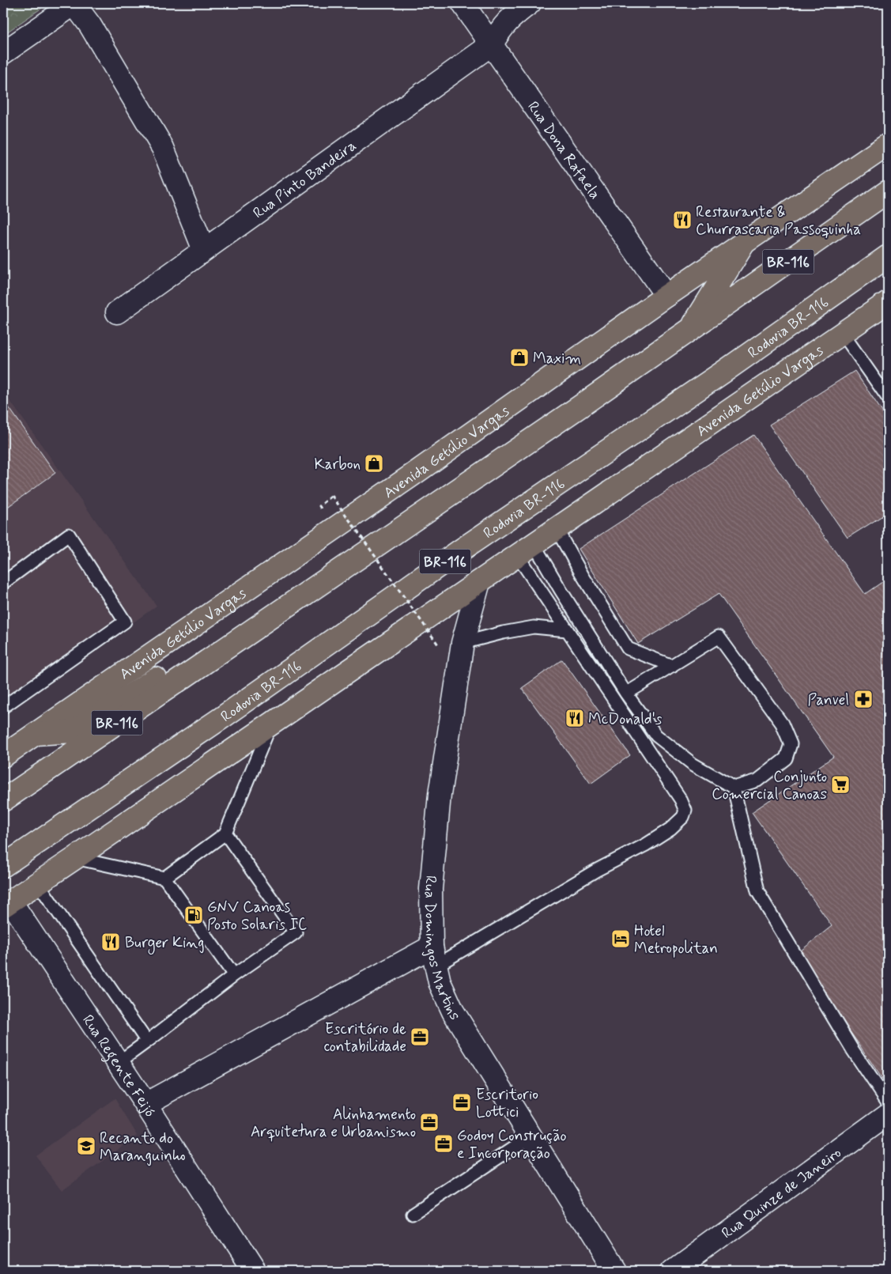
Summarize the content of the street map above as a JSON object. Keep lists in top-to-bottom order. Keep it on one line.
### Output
{"streets":{"main road":["BR-116","Rodovia BR-116","Avenida Getúlio Vargas"],"street":["Rua Dona Rafaela","Rua Pinto Bandeira","Rua Domingos Martins","Rua Regente Feijó","Rua Quinze de Janeiro"]},"crossings":[["Rua Dona Rafaela","Rua Pinto Bandeira"],["Rua Dona Rafaela","Avenida Getúlio Vargas"],["BR-116","Avenida Getúlio Vargas"],["Avenida Getúlio Vargas","Rua Domingos Martins"],["Avenida Getúlio Vargas","Rua Regente Feijó"]],"places":{"restaurant":["Restaurante & Churrascaria Passoquinha","McDonald's","Burger King"],"shop":["Maxim","Karbon"],"pharmacy":["Panvel"],"supermarket":["Conjunto Comercial Canoas"],"fuel station":["GNV Canoas Posto Solaris IC"],"hotel":["Hotel Metropolitan"],"office":["Escritório de contabilidade","Escritorio Lottici","Alinhamento Arquitetura e Urbanismo","Godoy Construção e Incorporação"],"school or university":["Recanto do Maranguinho"]}}
